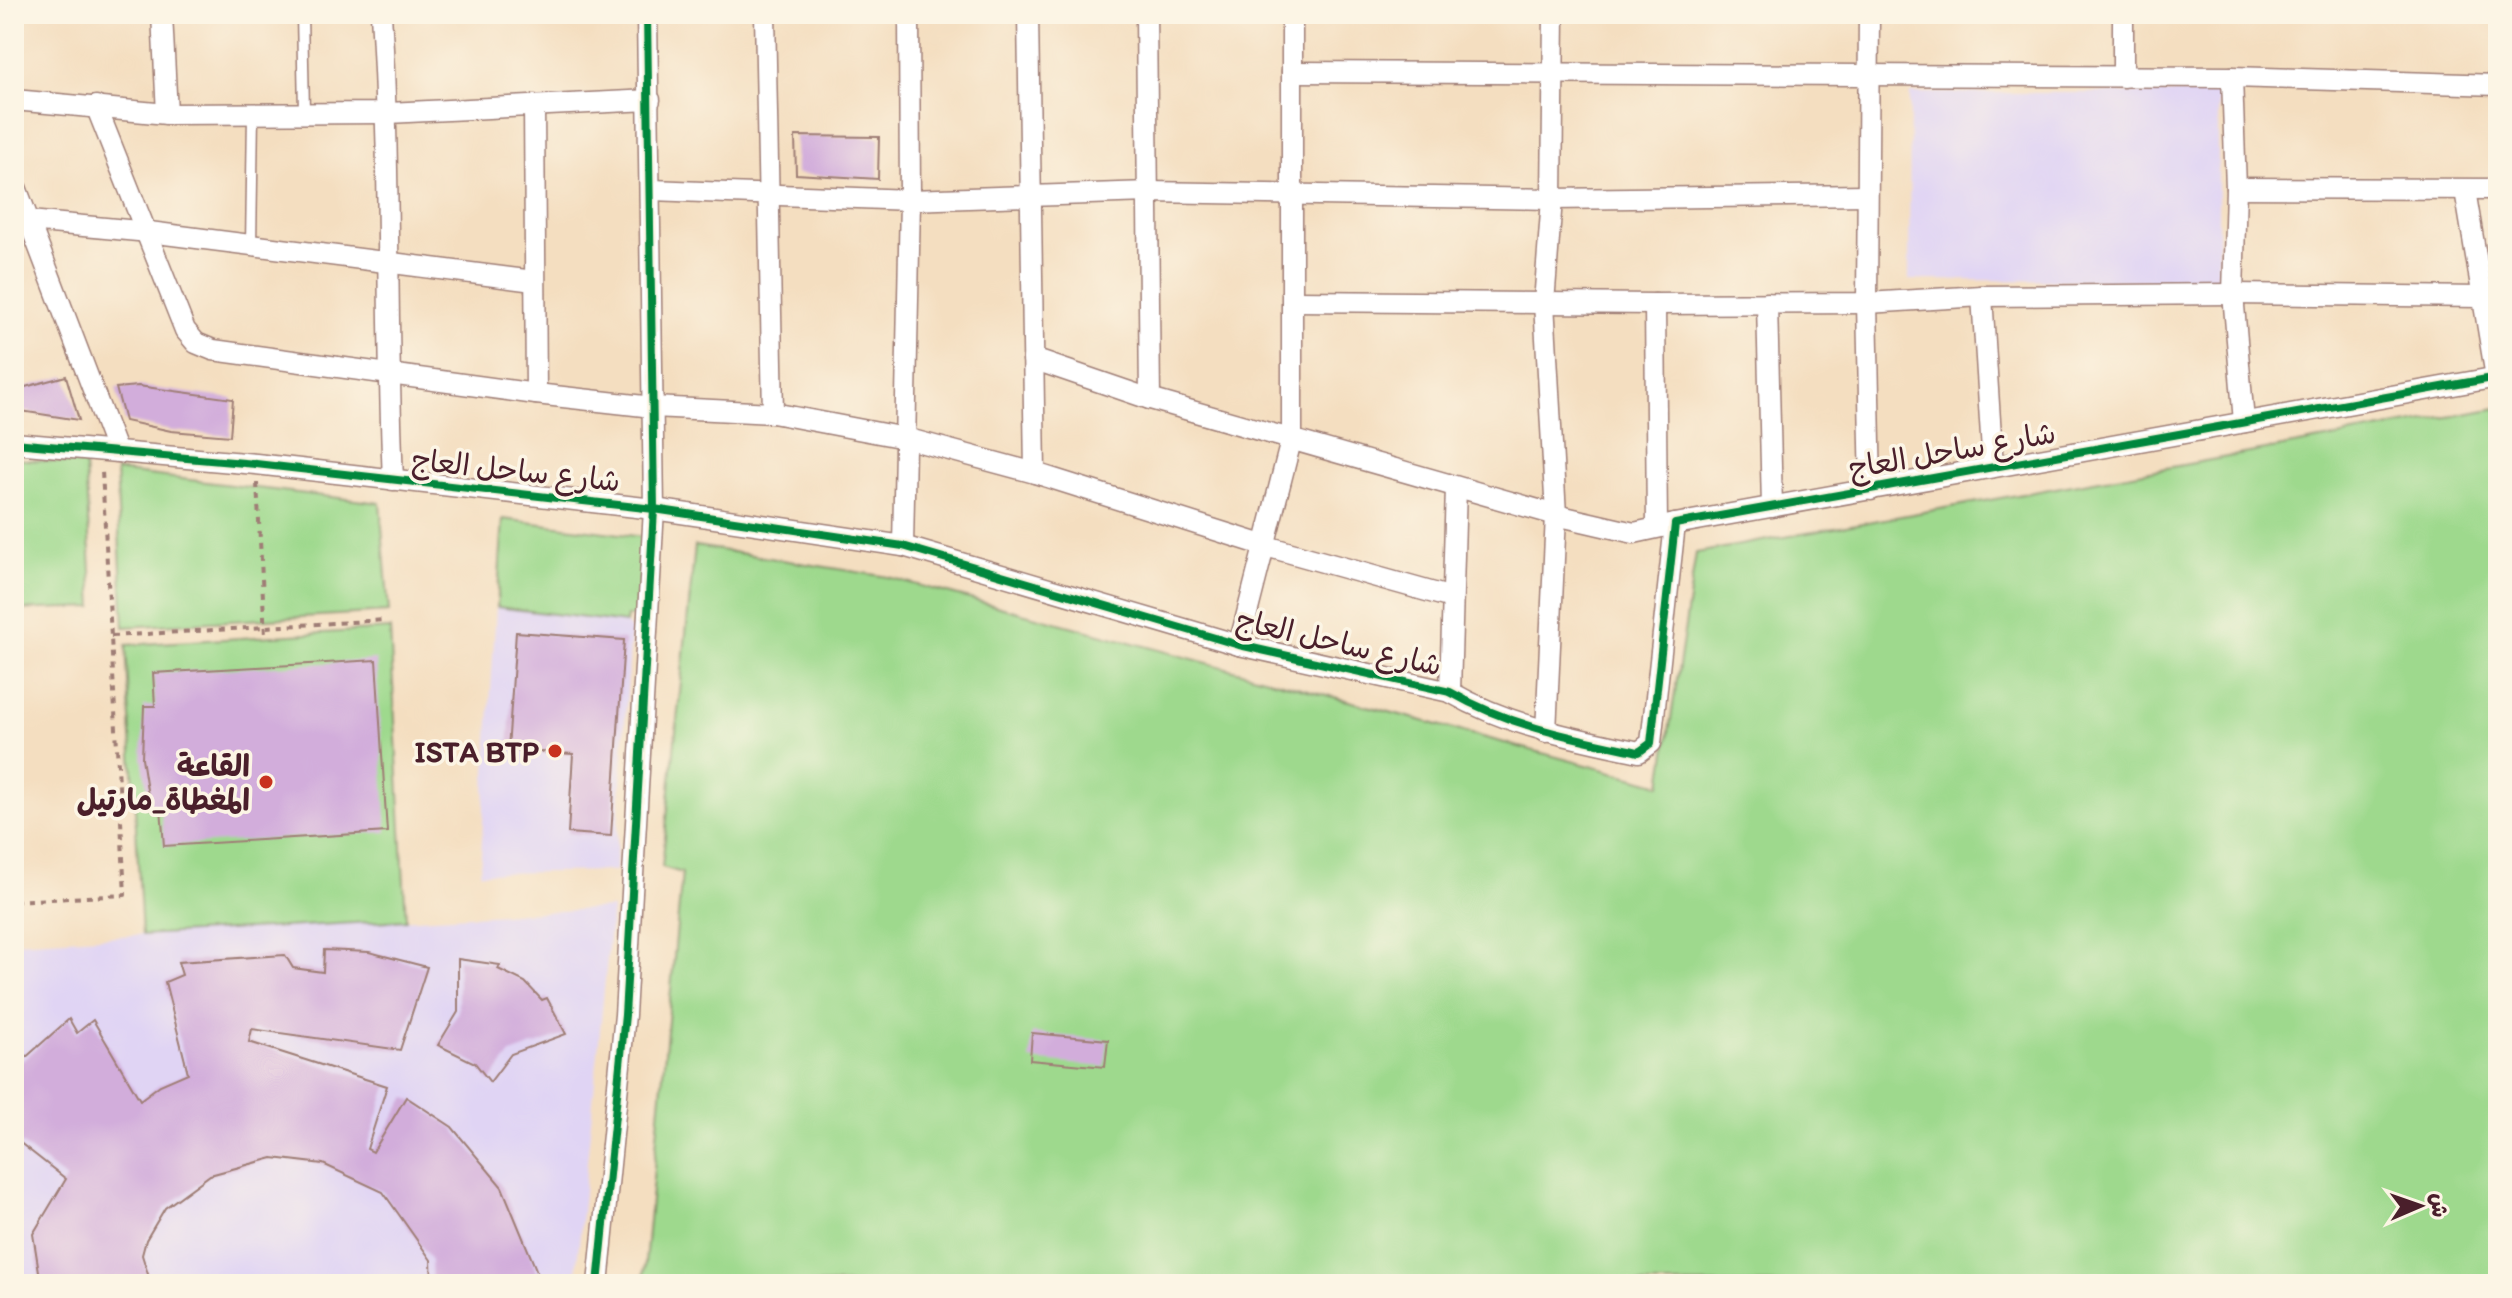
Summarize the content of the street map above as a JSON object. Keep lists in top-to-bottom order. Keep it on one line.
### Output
{"streets":{"street":["شارع ساحل العاج"]},"places":["ISTA BTP","القاعة المغطاة_مارتيل"],"north":"right"}
